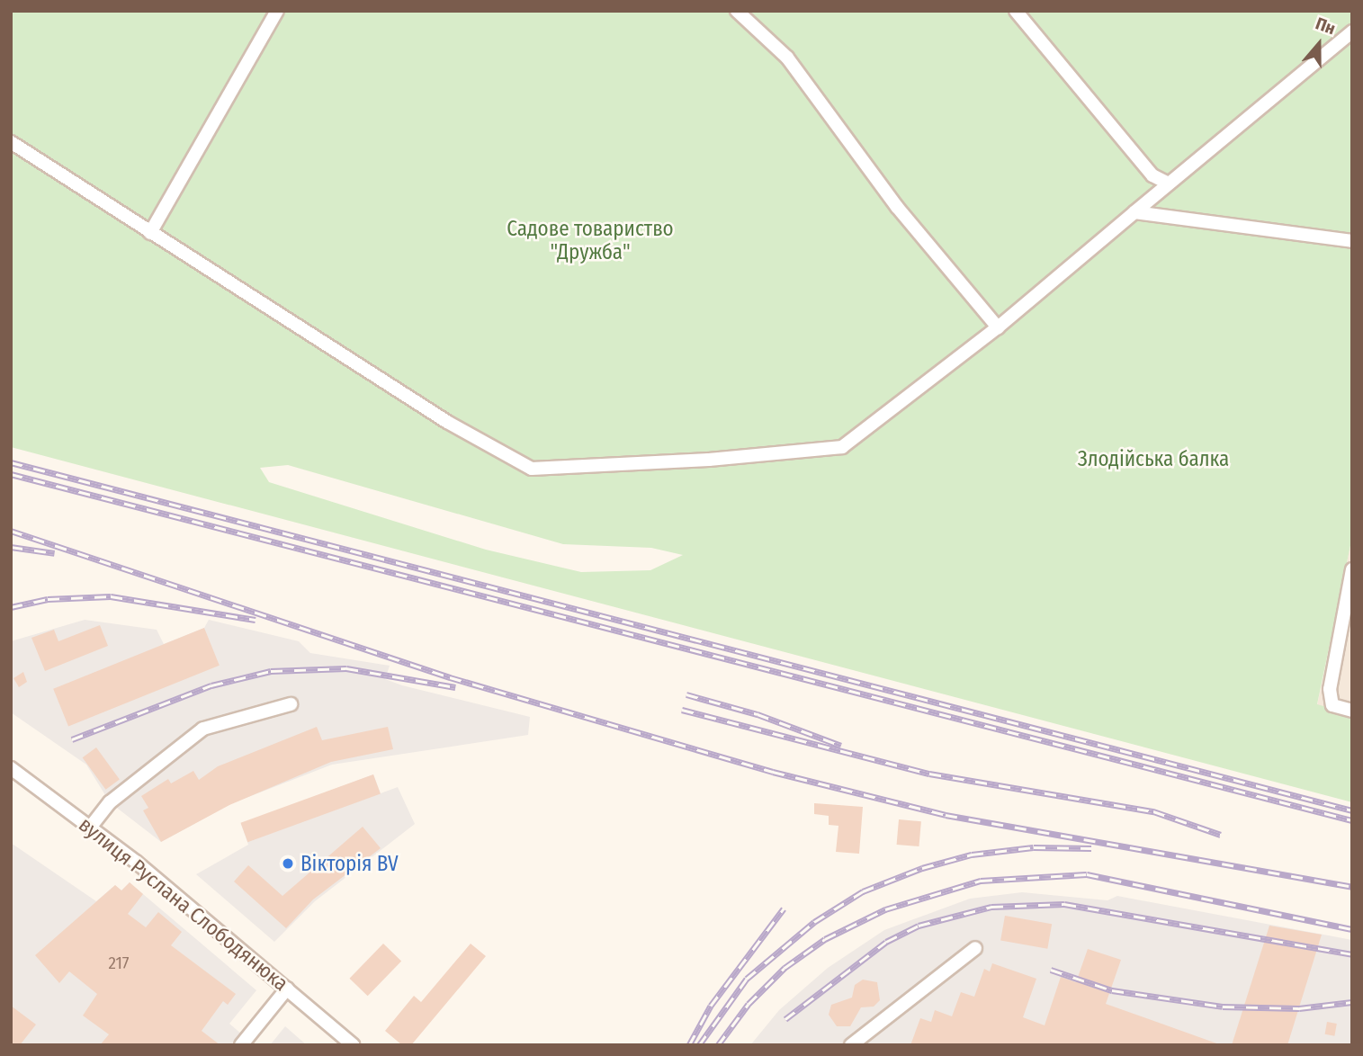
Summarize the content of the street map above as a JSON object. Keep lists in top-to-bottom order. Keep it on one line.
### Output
{"streets":{"street":["вулиця Руслана Слободянюка"]},"parks":["Садове товариство \"Дружба\"","Злодійська балка"],"places":["Вікторія BV"],"house_numbers":["217"],"north":"top"}
